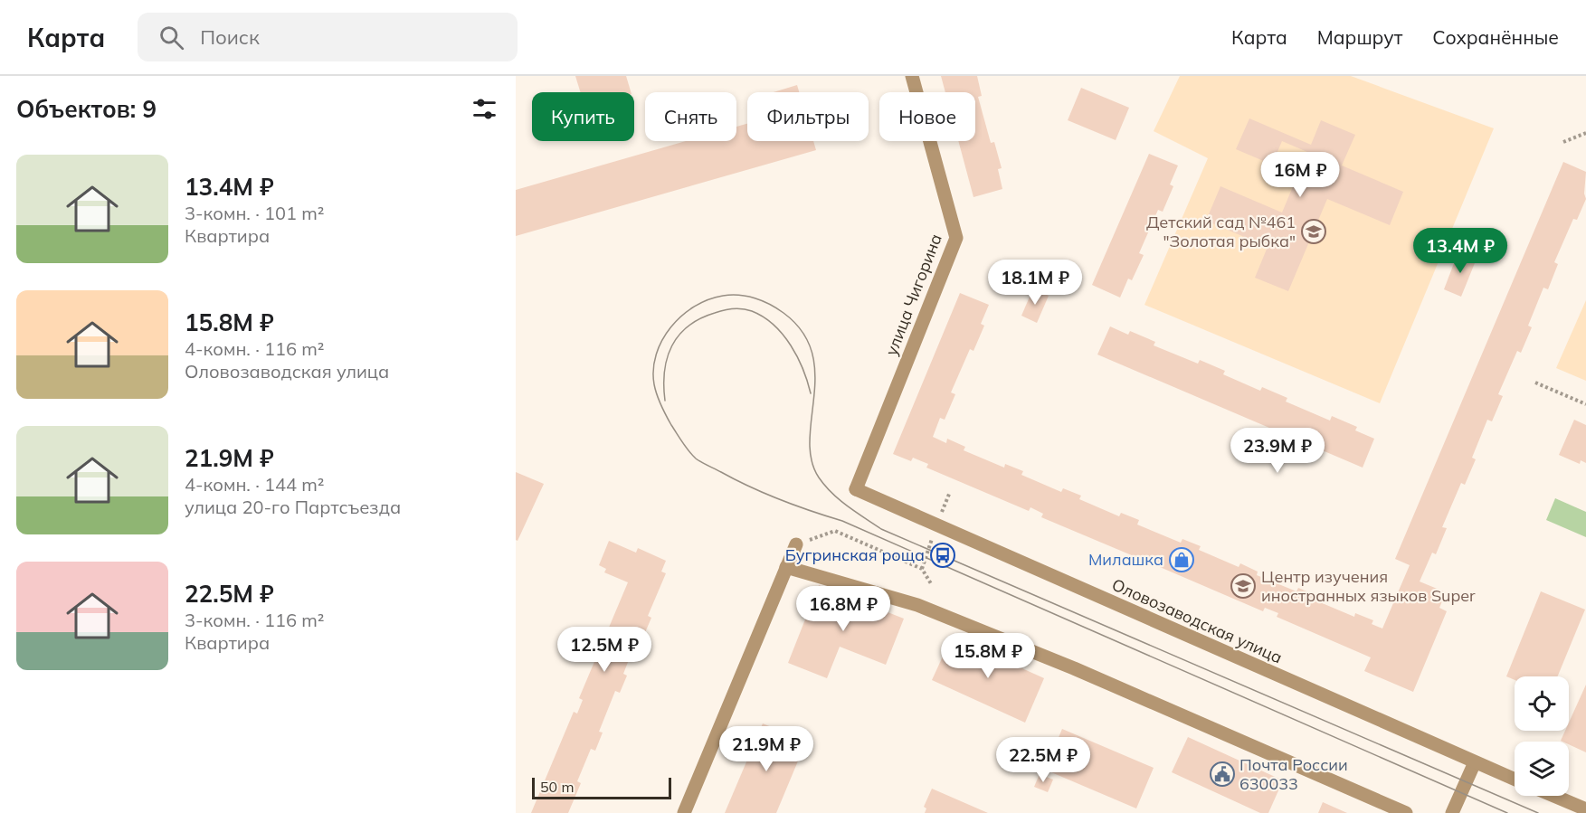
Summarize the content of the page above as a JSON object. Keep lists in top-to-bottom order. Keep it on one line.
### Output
{"streets":{"street":["улица Чигорина","Оловозаводская улица"]},"crossings":[["улица Чигорина","Оловозаводская улица"]],"places":{"school or university":["Детский сад №461 \"Золотая рыбка\"","Центр изучения иностранных языков Super"],"bus stop":["Бугринская роща"],"shop":["Милашка"],"public building":["Почта России 630033"]},"scale_bar":"50 m","page":{"header":"Карта","search":"Поиск","nav":["Карта","Маршрут","Сохранённые"],"heading":"Объектов: 9","chip":["Купить","Снять","Фильтры","Новое"],"list":[{"name":"13.4M ₽","note":"3-комн. · 101 m² · Квартира"},{"name":"15.8M ₽","note":"4-комн. · 116 m² · Оловозаводская улица"},{"name":"21.9M ₽","note":"4-комн. · 144 m² · улица 20-го Партсъезда"},{"name":"22.5M ₽","note":"3-комн. · 116 m² · Квартира"}],"price":["16M ₽","13.4M ₽","18.1M ₽","23.9M ₽","16.8M ₽","12.5M ₽","15.8M ₽","21.9M ₽","22.5M ₽"],"scale":"50 m"}}
